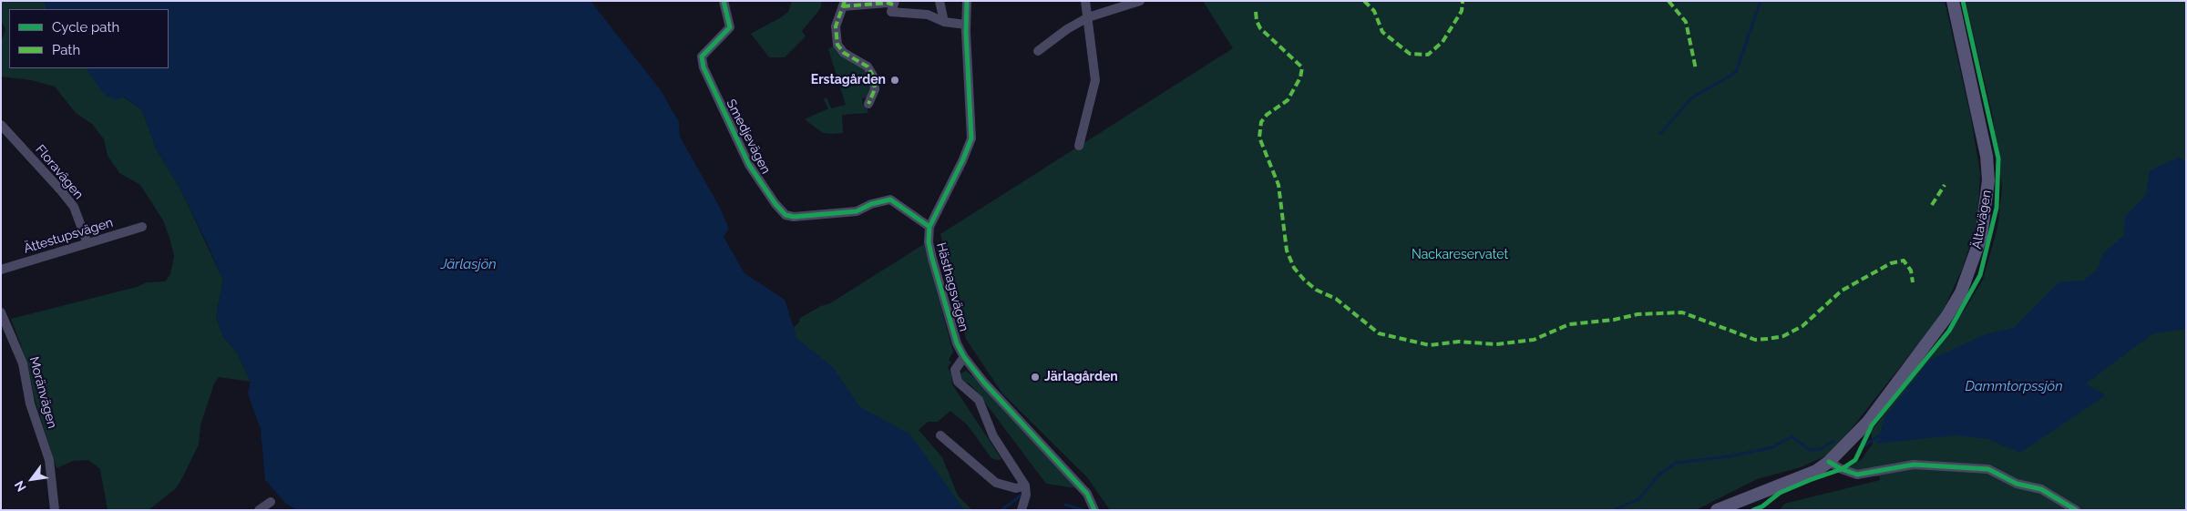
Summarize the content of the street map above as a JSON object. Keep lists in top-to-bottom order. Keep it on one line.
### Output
{"streets":{"main road":["Ältavägen"],"street":["Smedjevägen","Floravägen","Ättestupsvägen","Hästhagsvägen","Moränvägen"]},"crossings":[["Smedjevägen","Hästhagsvägen"],["Floravägen","Ättestupsvägen"]],"water":["Järlasjön","Dammtorpssjön"],"parks":["Nackareservatet"],"places":["Erstagården","Järlagården"],"legend":["Cycle path","Path"],"north":"bottom left"}
